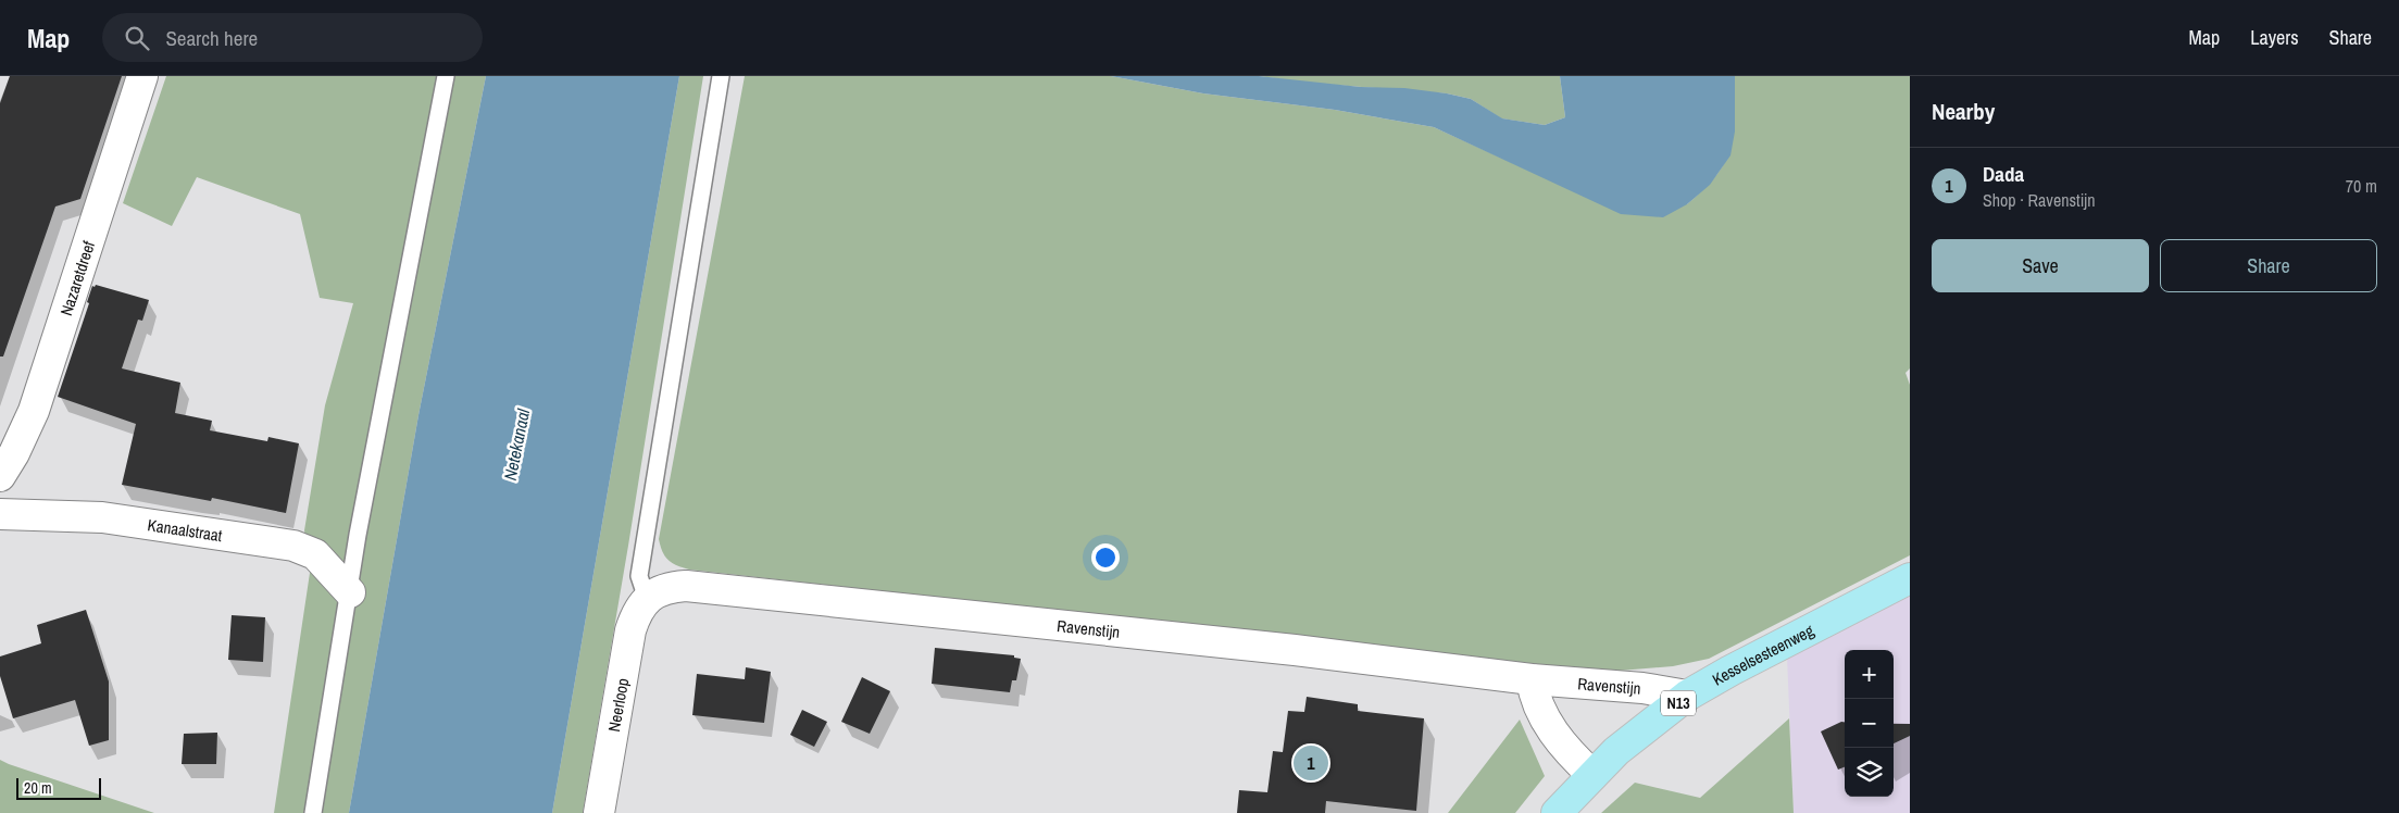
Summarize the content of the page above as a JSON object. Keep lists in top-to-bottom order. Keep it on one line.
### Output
{"streets":{"main road":["Kesselsesteenweg","N13"],"street":["Nazaretdreef","Kanaalstraat","Ravenstijn","Neerloop"]},"crossings":[["Ravenstijn","Kesselsesteenweg"],["Ravenstijn","Neerloop"]],"water":["Netekanaal"],"scale_bar":"20 m","page":{"header":"Map","search":"Search here","nav":["Map","Layers","Share"],"heading":"Nearby","list":[{"mark":"1","name":"Dada","note":"Shop · Ravenstijn","value":"70 m"}],"buttons":["Save","Share"],"map_buttons":["+","−"],"pins":"1","scale":"20 m"}}
